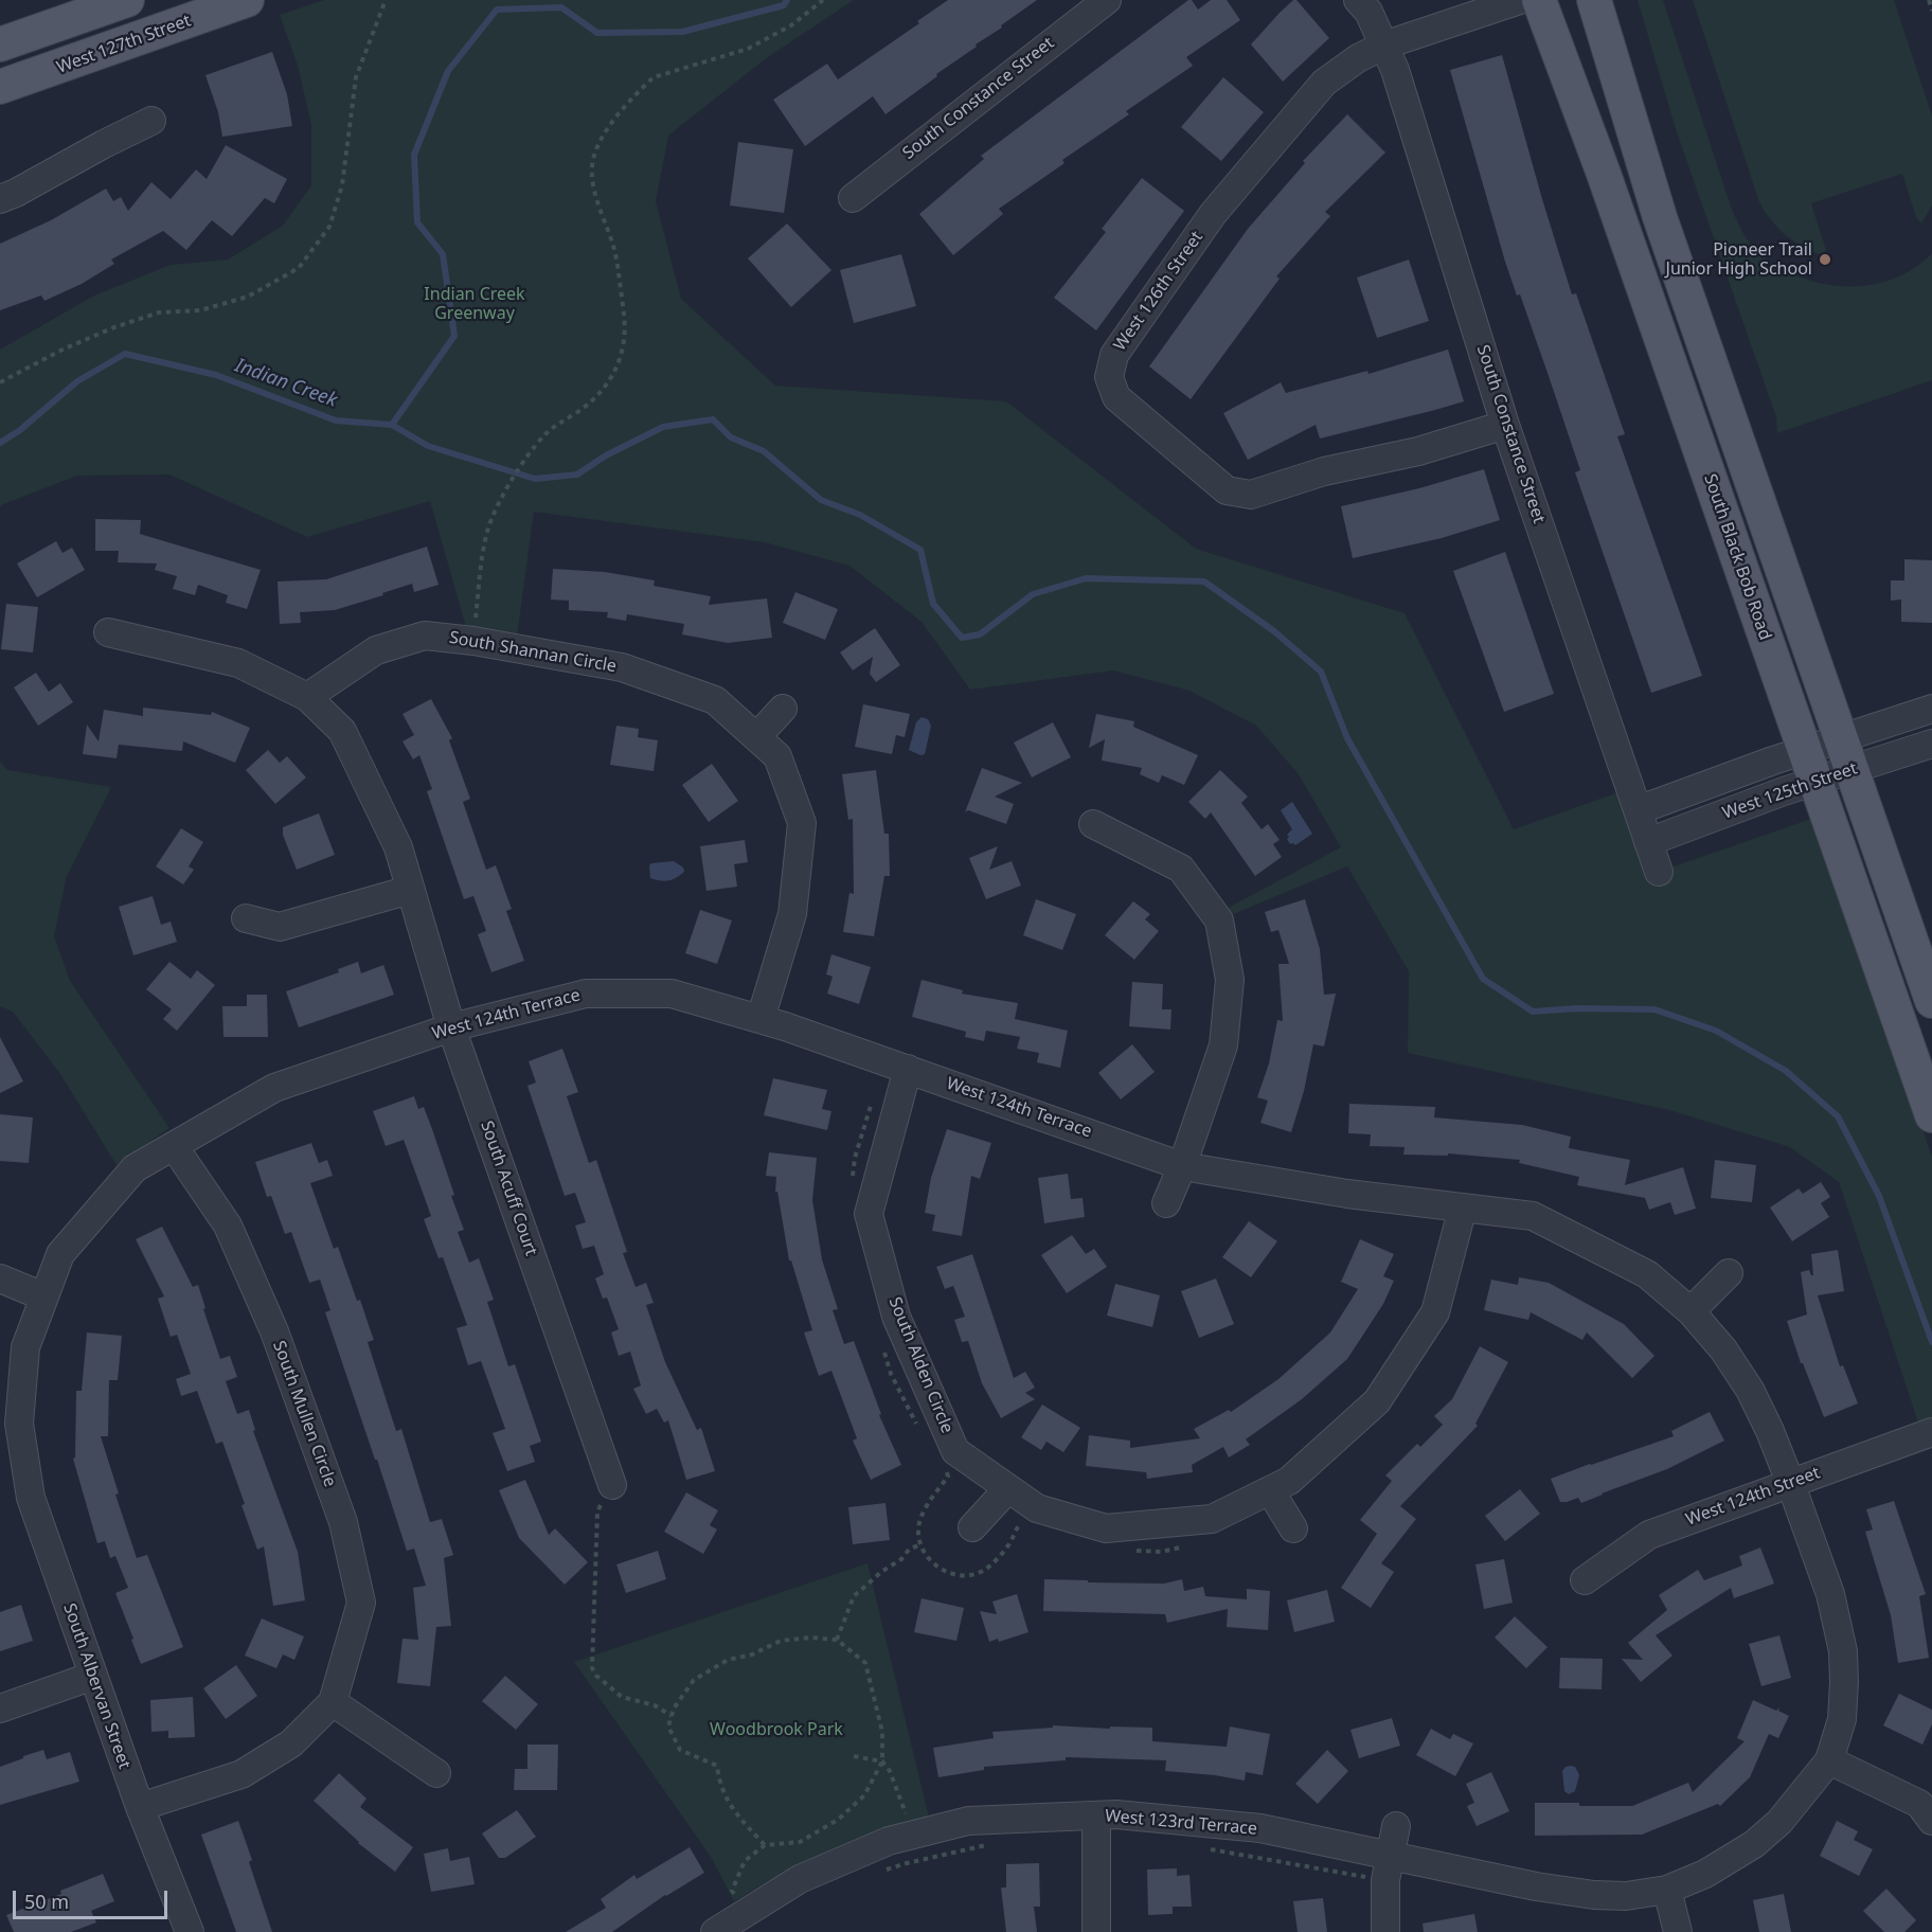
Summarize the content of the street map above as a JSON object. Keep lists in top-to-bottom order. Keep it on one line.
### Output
{"streets":{"main road":["West 127th Street","South Black Bob Road"],"street":["South Constance Street","West 126th Street","South Shannan Circle","West 125th Street","West 124th Terrace","South Acuff Court","South Alden Circle","South Mullen Circle","West 124th Street","South Albervan Street","West 123rd Terrace"]},"crossings":[["South Constance Street","West 126th Street"],["South Constance Street","West 125th Street"],["South Black Bob Road","West 125th Street"],["South Shannan Circle","West 124th Terrace"],["South Shannan Circle","South Acuff Court"],["West 124th Terrace","South Acuff Court"],["West 124th Terrace","South Alden Circle"],["West 124th Terrace","South Mullen Circle"],["West 124th Terrace","West 124th Street"],["West 124th Terrace","South Albervan Street"],["West 124th Terrace","West 123rd Terrace"],["South Mullen Circle","South Albervan Street"],["West 124th Street","West 123rd Terrace"]],"water":["Indian Creek"],"parks":["Indian Creek Greenway","Woodbrook Park"],"places":["Pioneer Trail Junior High School"],"scale_bar":"50 m"}
